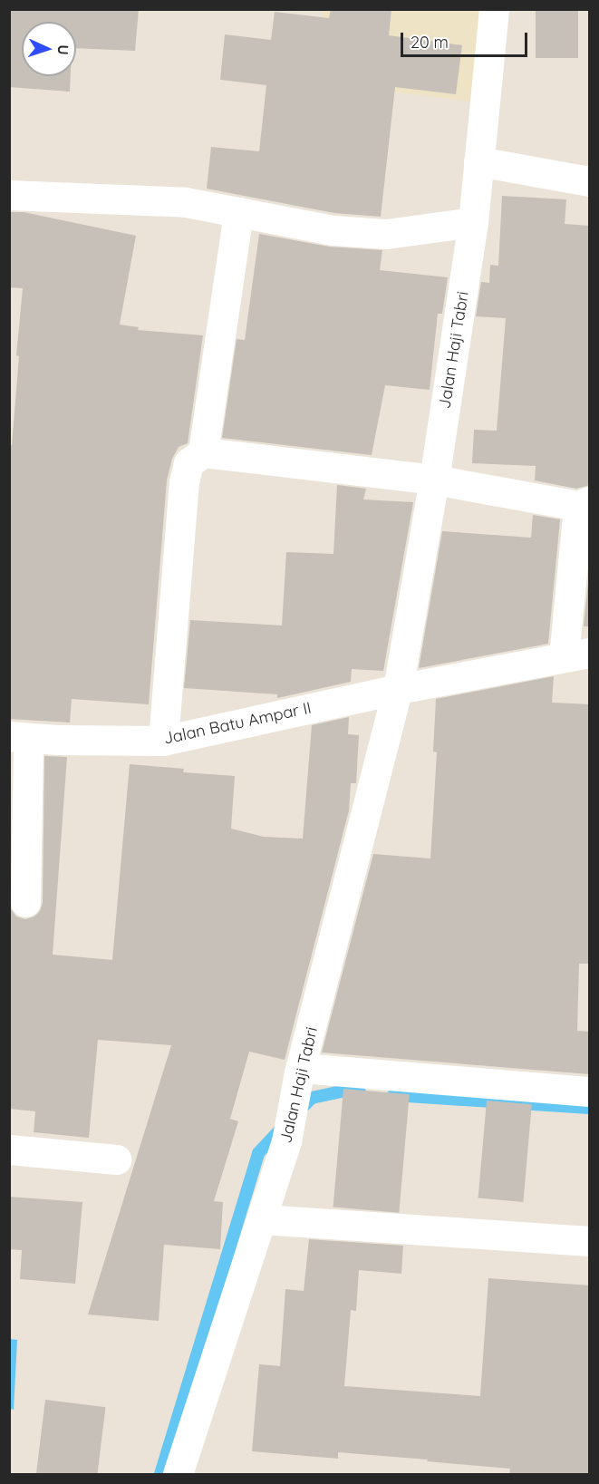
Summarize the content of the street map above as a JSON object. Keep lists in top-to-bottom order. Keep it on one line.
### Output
{"streets":{"street":["Jalan Haji Tabri","Jalan Batu Ampar II"]},"crossings":[["Jalan Haji Tabri","Jalan Batu Ampar II"]],"scale_bar":"20 m","north":"right"}
